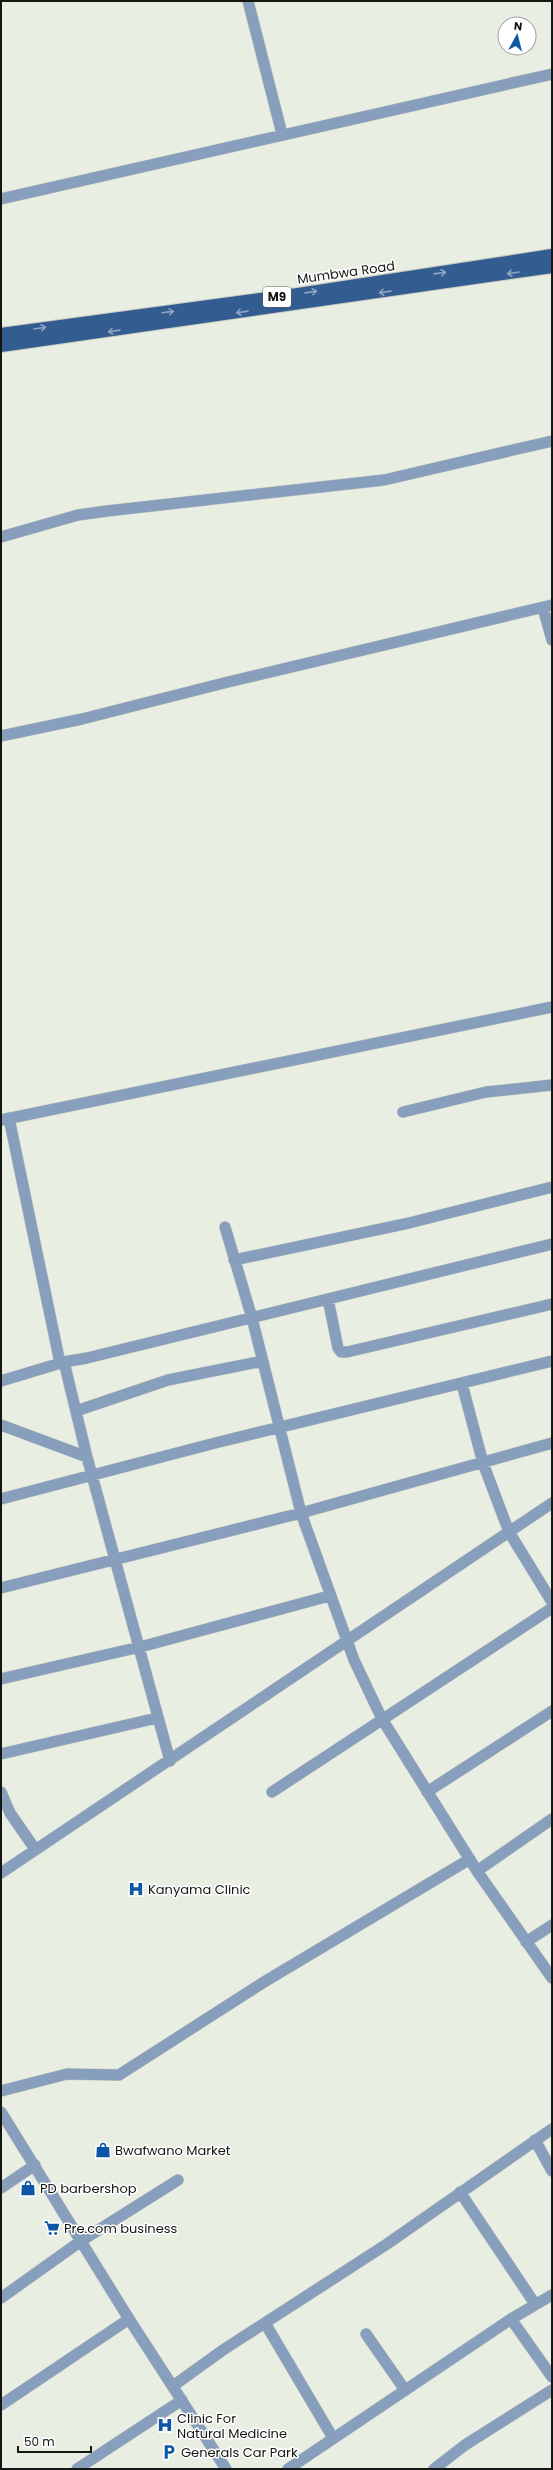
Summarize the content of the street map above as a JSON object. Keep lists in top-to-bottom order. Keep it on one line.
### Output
{"streets":{"main road":["Mumbwa Road","M9"]},"places":{"hospital":["Kanyama Clinic","Clinic For Natural Medicine"],"shop":["Bwafwano Market","PD barbershop"],"supermarket":["Pre.com business"],"parking":["Generals Car Park"]},"scale_bar":"50 m","north":"top"}
